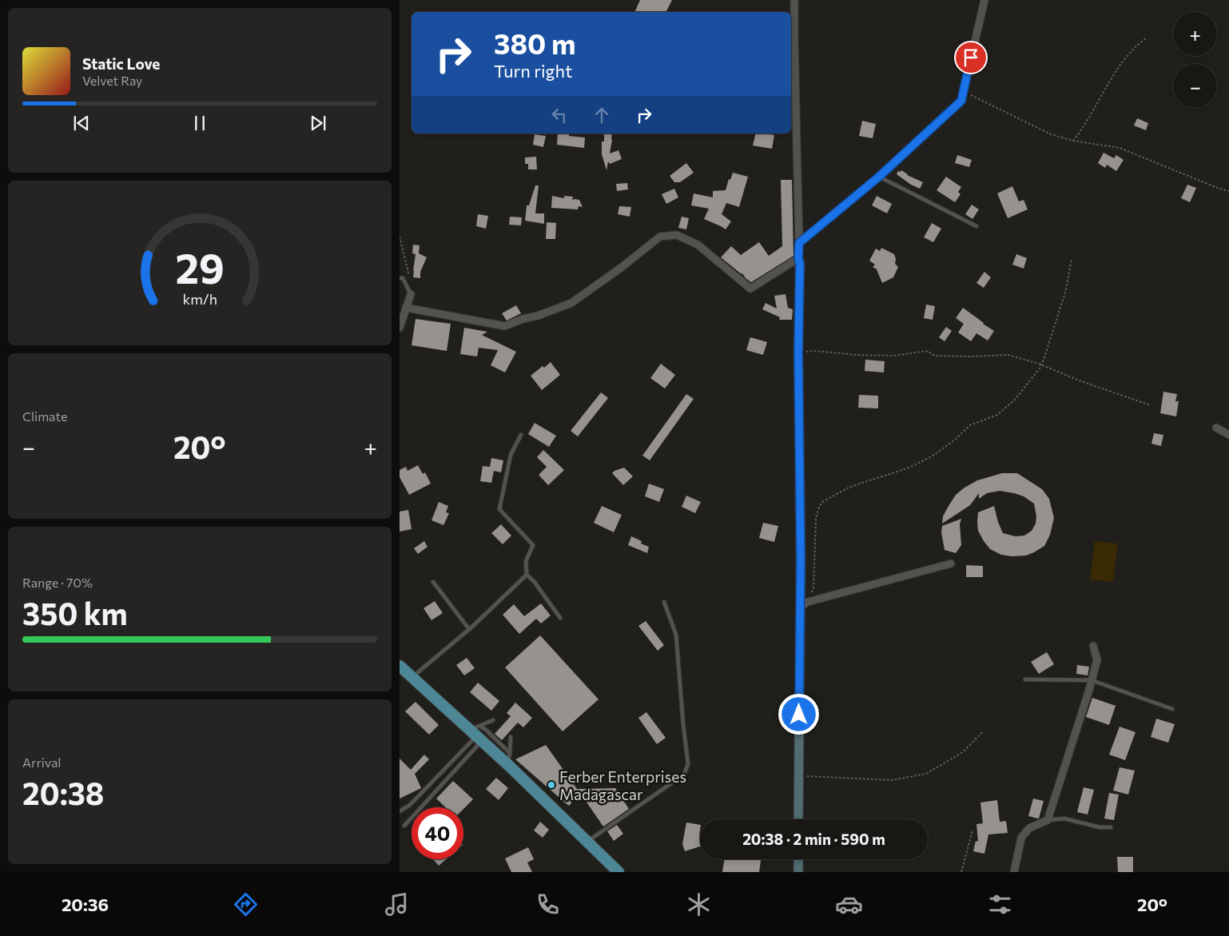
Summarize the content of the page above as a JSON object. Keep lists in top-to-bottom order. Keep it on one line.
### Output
{"places":["Ferber Enterprises Madagascar"],"page":{"map_buttons":["+","−"],"turn":["380 m","Turn right"],"song":["Static Love","Velvet Ray"],"tile":["Climate",["Range · 70%","350 km"],["Arrival","20:38"]],"heat":["−","20°","+"],"limit":"40","trip":"20:38 · 2 min · 590 m","tabs":["20:36","20°"],"gauge":["29","km/h"]}}
